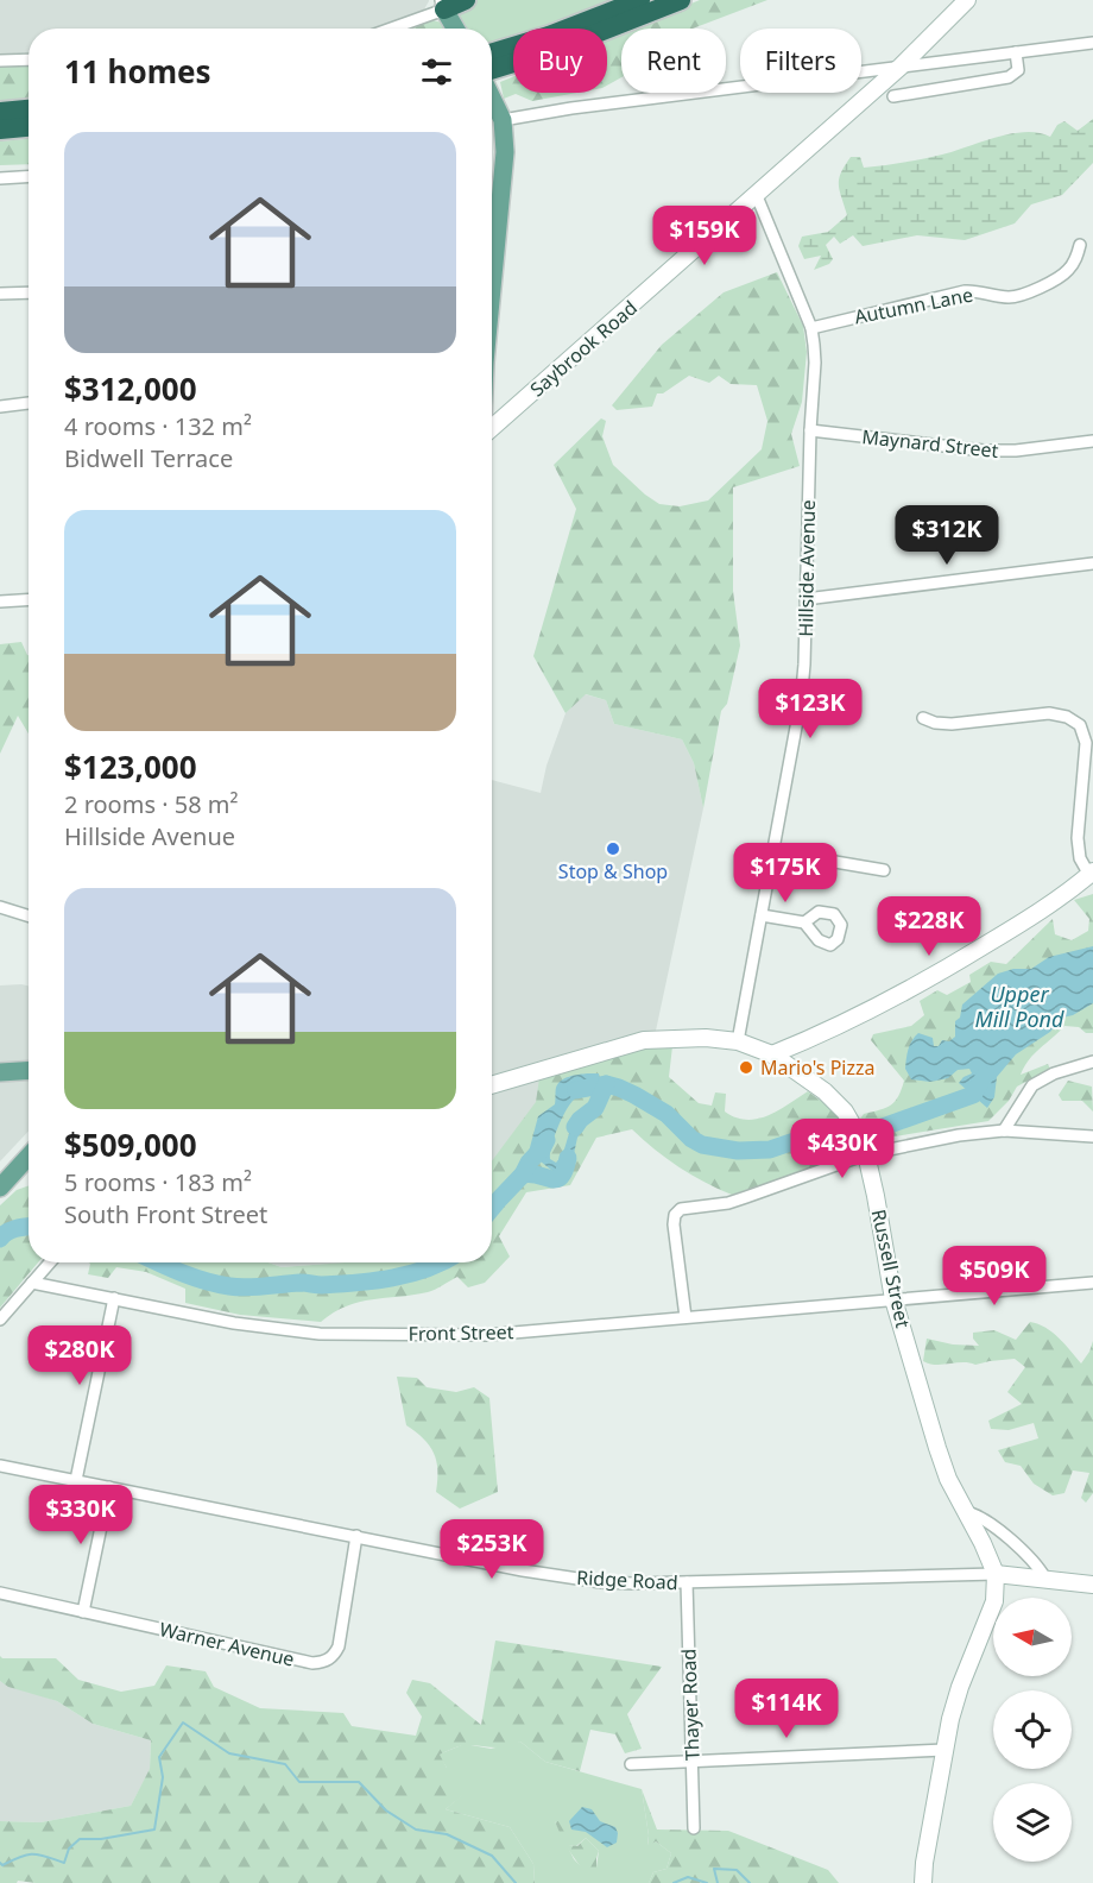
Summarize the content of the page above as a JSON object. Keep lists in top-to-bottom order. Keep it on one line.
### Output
{"streets":{"main road":["Saybrook Road","Russell Street","Ridge Road"],"street":["Autumn Lane","Maynard Street","Hillside Avenue","Front Street","Warner Avenue","Thayer Road"]},"crossings":[["Autumn Lane","Hillside Avenue"],["Saybrook Road","Hillside Avenue"],["Maynard Street","Hillside Avenue"],["Hillside Avenue","Russell Street"],["Russell Street","Front Street"],["Russell Street","Ridge Road"],["Ridge Road","Warner Avenue"],["Ridge Road","Thayer Road"]],"water":["Upper Mill Pond"],"places":["Stop & Shop","Mario's Pizza"],"north":"left","page":{"chip":["Buy","Rent","Filters"],"heading":"11 homes","list":[{"name":"$312,000","note":"4 rooms · 132 m² · Bidwell Terrace"},{"name":"$123,000","note":"2 rooms · 58 m² · Hillside Avenue"},{"name":"$509,000","note":"5 rooms · 183 m² · South Front Street"}],"price":["$159K","$312K","$123K","$175K","$228K","$430K","$509K","$280K","$330K","$253K","$114K"]}}
